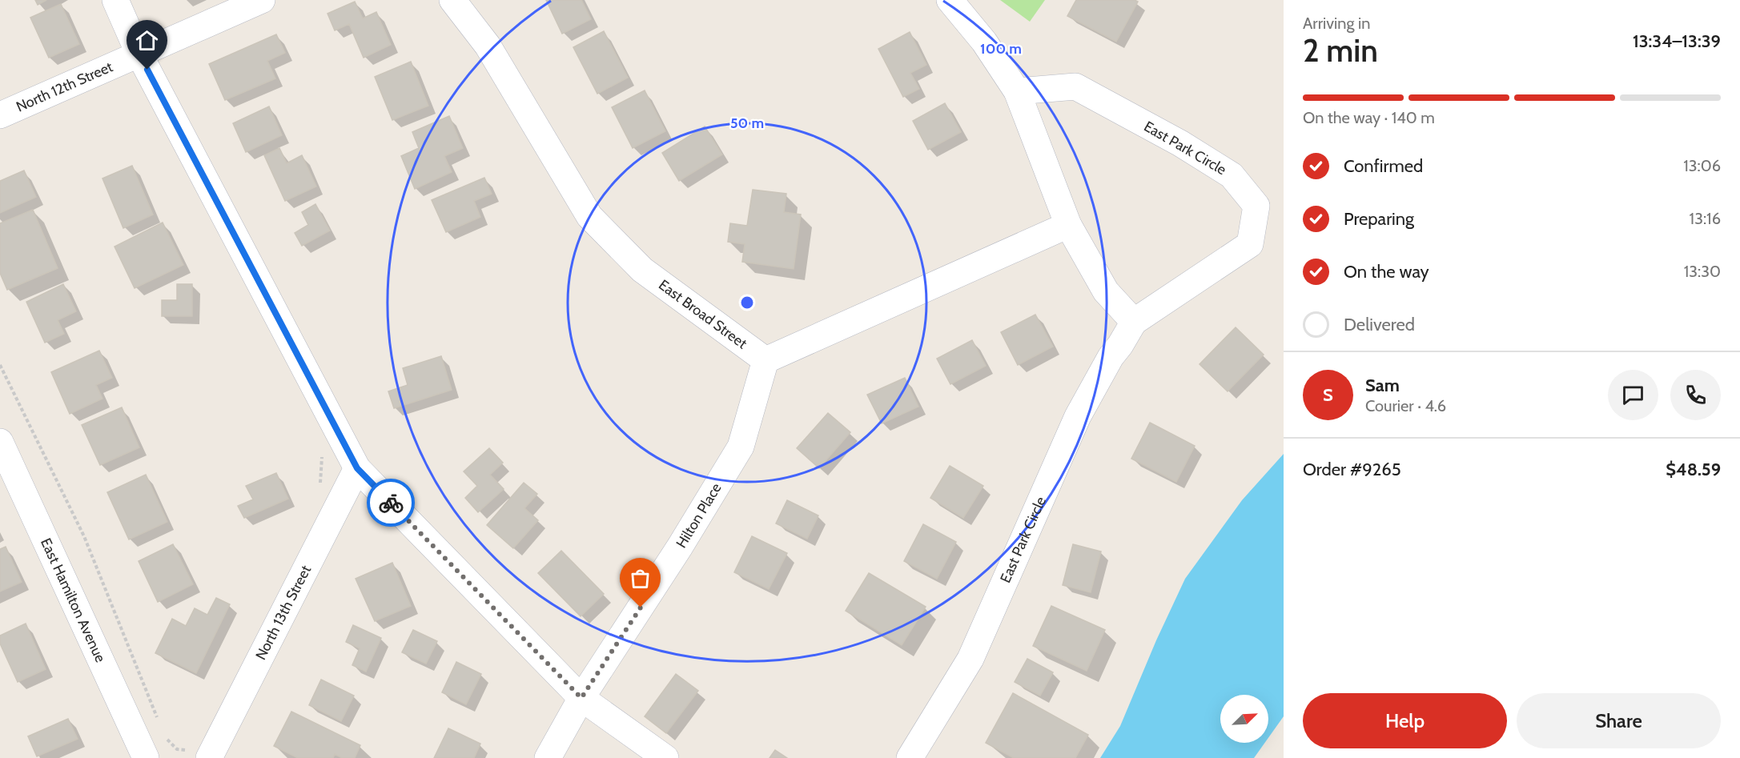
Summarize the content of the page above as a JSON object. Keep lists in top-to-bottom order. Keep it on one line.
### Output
{"streets":{"street":["North 12th Street","East Park Circle","East Broad Street","Hilton Place","East Hamilton Avenue","North 13th Street"]},"crossings":[["East Broad Street","Hilton Place"]],"north":"top right","page":{"heading":["2 min","Arriving in","13:34–13:39"],"panel":["Sam","Courier · 4.6","Order #9265","$48.59"],"bar":"On the way · 140 m","list":[["Confirmed","13:06"],["Preparing","13:16"],["On the way","13:30"],"Delivered"],"round":"S","buttons":["Help","Share"]},"rings":["100 m","50 m"]}
